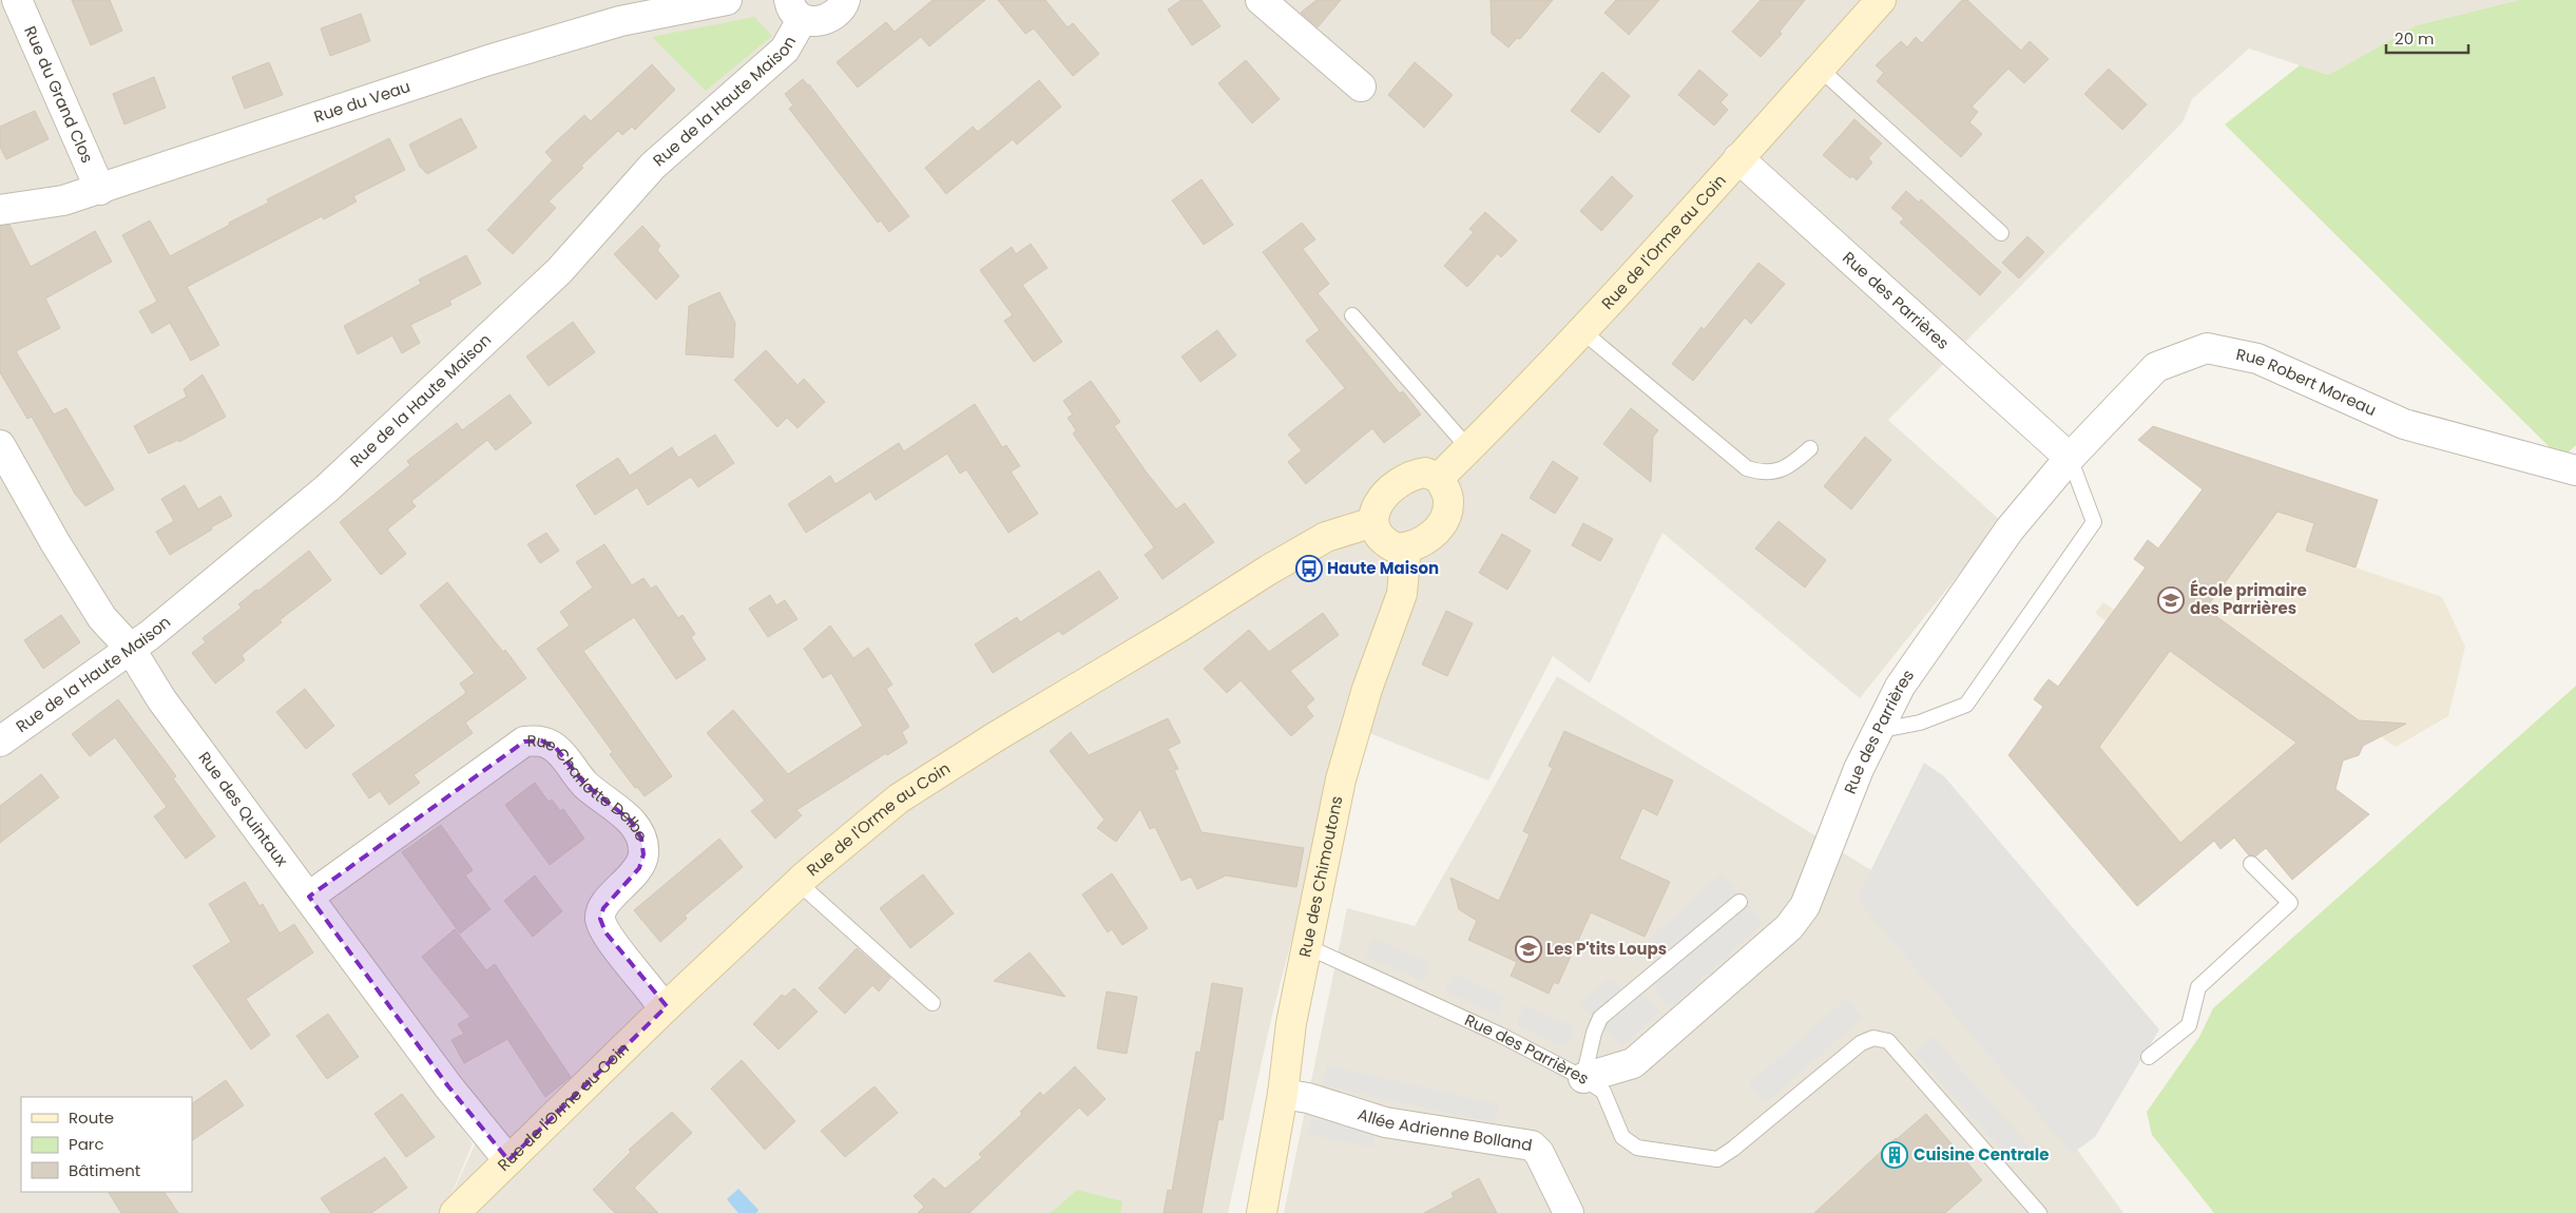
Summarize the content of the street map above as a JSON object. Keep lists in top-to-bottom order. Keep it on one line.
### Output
{"streets":{"main road":["Rue de l'Orme au Coin","Rue des Chimoutons"],"street":["Rue du Grand Clos","Rue de la Haute Maison","Rue du Veau","Rue des Parrières","Rue Robert Moreau","Rue Charlotte Delbo","Rue des Quintaux","Allée Adrienne Bolland"]},"crossings":[["Rue du Grand Clos","Rue du Veau"],["Rue de la Haute Maison","Rue des Quintaux"],["Rue de l'Orme au Coin","Rue des Parrières"],["Rue de l'Orme au Coin","Rue Charlotte Delbo"],["Rue de l'Orme au Coin","Rue des Quintaux"],["Rue de l'Orme au Coin","Rue des Chimoutons"],["Rue des Parrières","Rue Robert Moreau"],["Rue des Parrières","Rue des Chimoutons"],["Rue Charlotte Delbo","Rue des Quintaux"],["Rue des Chimoutons","Allée Adrienne Bolland"]],"places":{"bus stop":["Haute Maison"],"school or university":["École primaire des Parrières","Les P'tits Loups"],"building":["Cuisine Centrale"]},"legend":["Route","Parc","Bâtiment"],"scale_bar":"20 m"}
